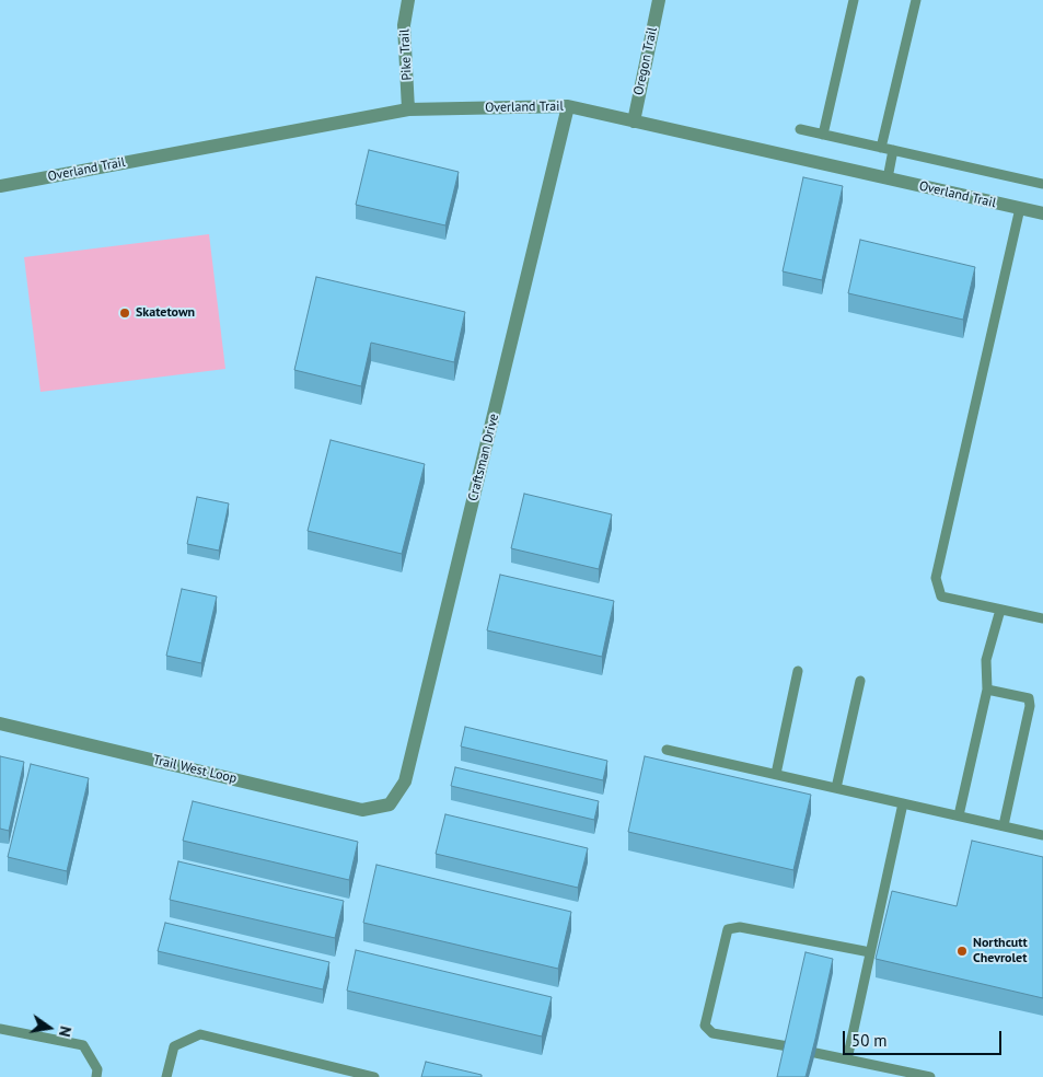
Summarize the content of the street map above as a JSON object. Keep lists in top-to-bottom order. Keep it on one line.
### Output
{"streets":{"street":["Pike Trail","Oregon Trail","Overland Trail","Craftsman Drive","Trail West Loop"]},"crossings":[["Pike Trail","Overland Trail"],["Oregon Trail","Overland Trail"],["Overland Trail","Craftsman Drive"],["Craftsman Drive","Trail West Loop"]],"places":["Skatetown","Northcutt Chevrolet"],"scale_bar":"50 m","north":"right"}
